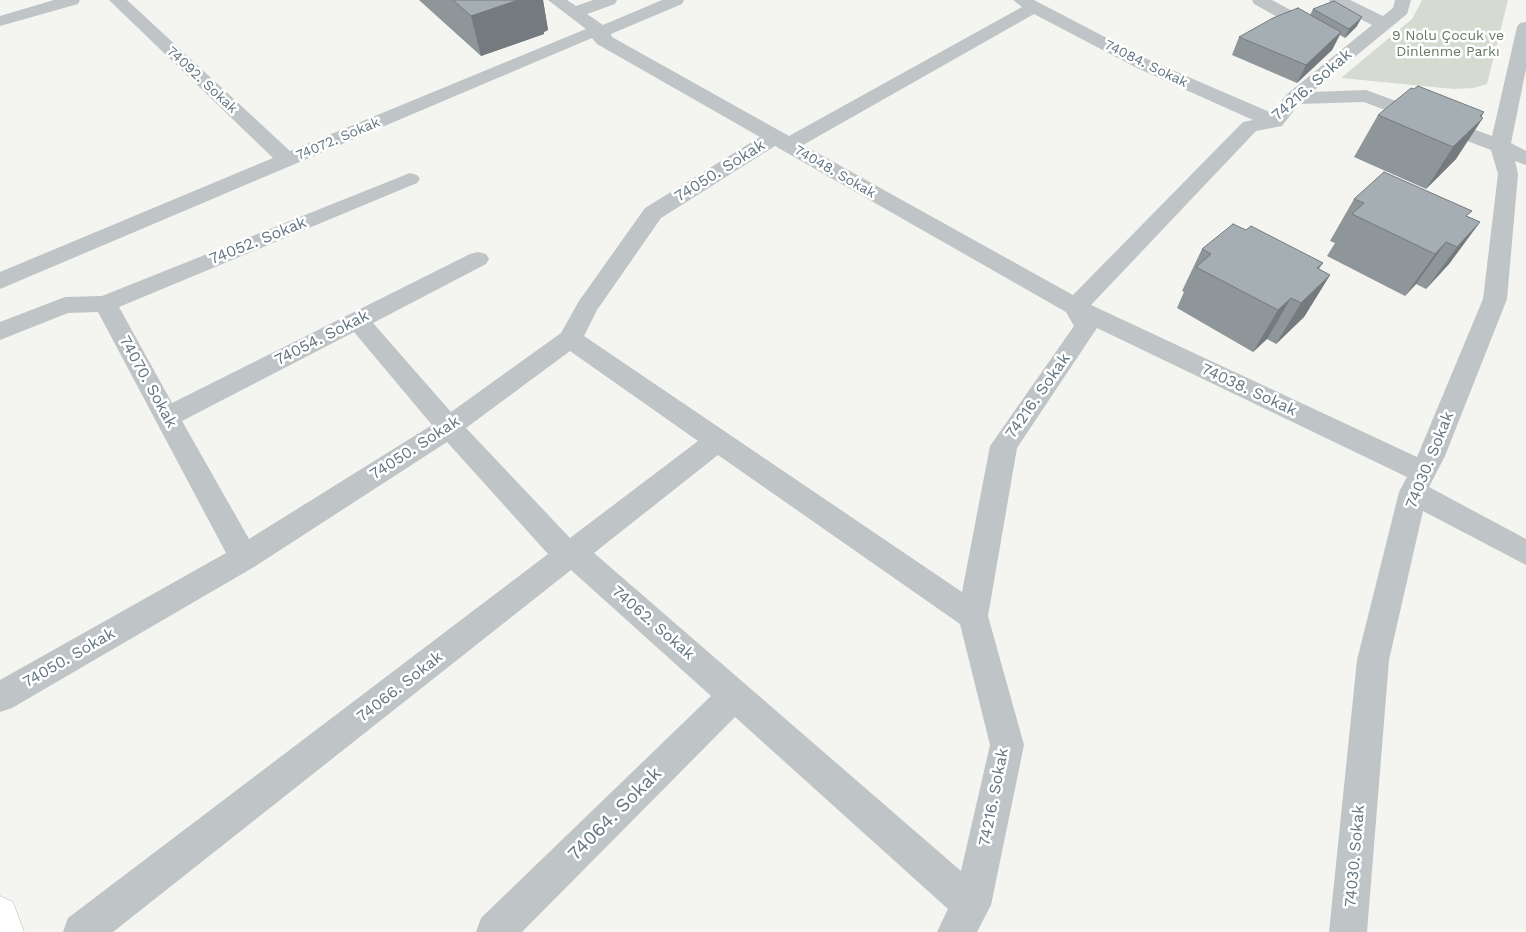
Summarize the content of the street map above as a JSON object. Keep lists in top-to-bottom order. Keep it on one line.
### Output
{"streets":{"street":["74084. Sokak","74092. Sokak","74216. Sokak","74072. Sokak","74050. Sokak","74048. Sokak","74052. Sokak","74054. Sokak","74070. Sokak","74038. Sokak","74030. Sokak","74062. Sokak","74066. Sokak","74064. Sokak"]},"crossings":[["74084. Sokak","74216. Sokak"],["74084. Sokak","74050. Sokak"],["74092. Sokak","74072. Sokak"],["74216. Sokak","74048. Sokak"],["74216. Sokak","74038. Sokak"],["74216. Sokak","74062. Sokak"],["74072. Sokak","74048. Sokak"],["74050. Sokak","74048. Sokak"],["74050. Sokak","74070. Sokak"],["74050. Sokak","74062. Sokak"],["74048. Sokak","74038. Sokak"],["74052. Sokak","74070. Sokak"],["74054. Sokak","74070. Sokak"],["74054. Sokak","74062. Sokak"],["74038. Sokak","74030. Sokak"],["74062. Sokak","74066. Sokak"],["74062. Sokak","74064. Sokak"]],"parks":["9 Nolu Çocuk ve Dinlenme Parkı"]}
